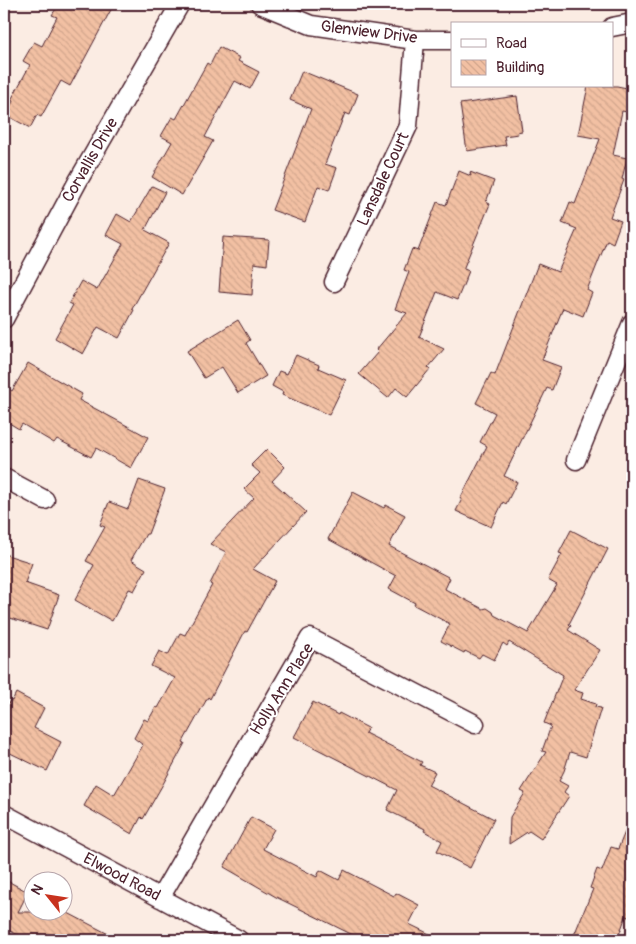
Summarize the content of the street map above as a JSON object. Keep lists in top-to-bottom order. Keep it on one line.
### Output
{"streets":{"street":["Glenview Drive","Corvallis Drive","Lansdale Court","Holly Ann Place","Elwood Road"]},"crossings":[["Glenview Drive","Lansdale Court"],["Holly Ann Place","Elwood Road"]],"legend":["Road","Building"],"north":"top left"}
